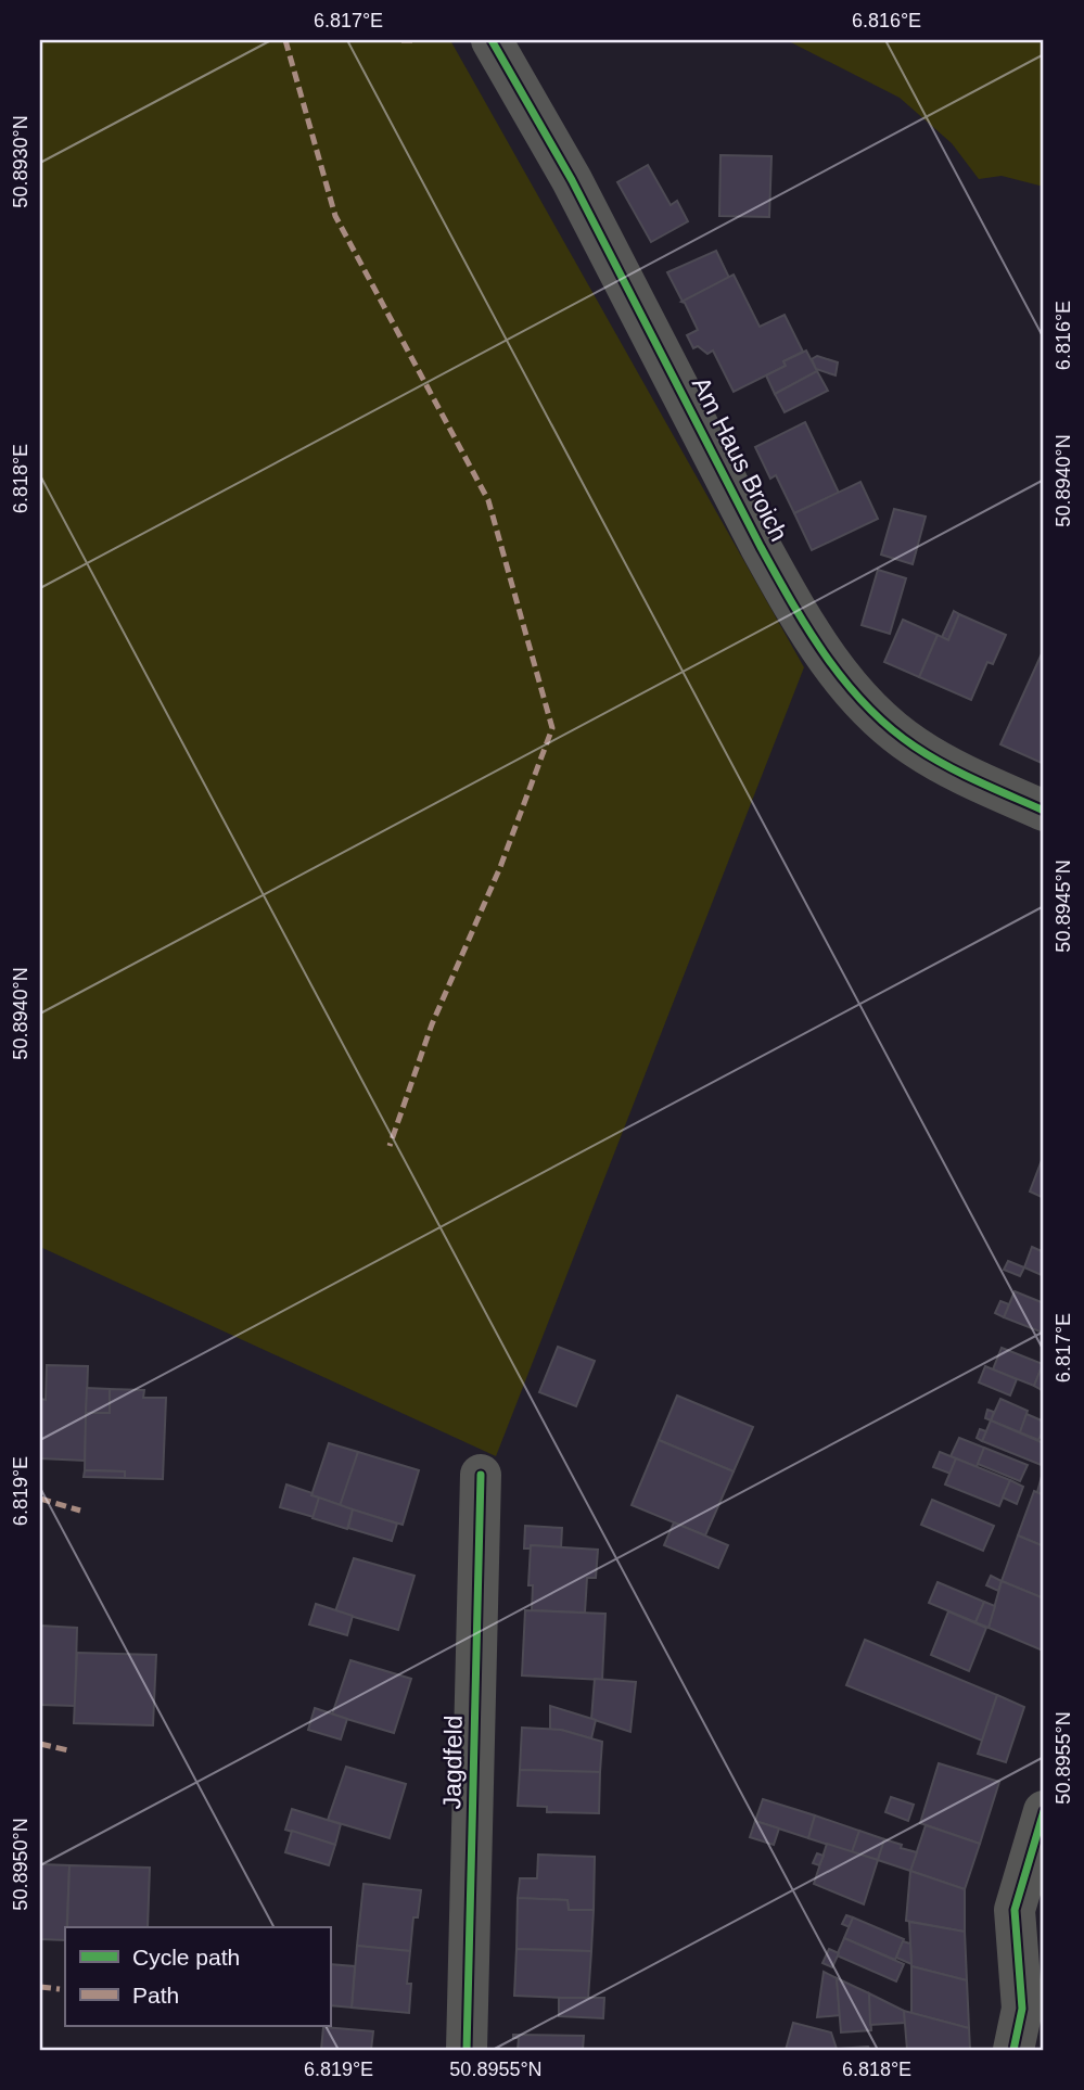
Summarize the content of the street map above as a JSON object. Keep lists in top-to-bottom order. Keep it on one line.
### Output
{"streets":{"street":["Am Haus Broich","Jagdfeld"]},"legend":["Cycle path","Path"],"coordinates":["6.817°E","6.816°E","50.8930°N","6.818°E","50.8940°N","50.8945°N","6.819°E","50.8955°N","50.8950°N"]}
